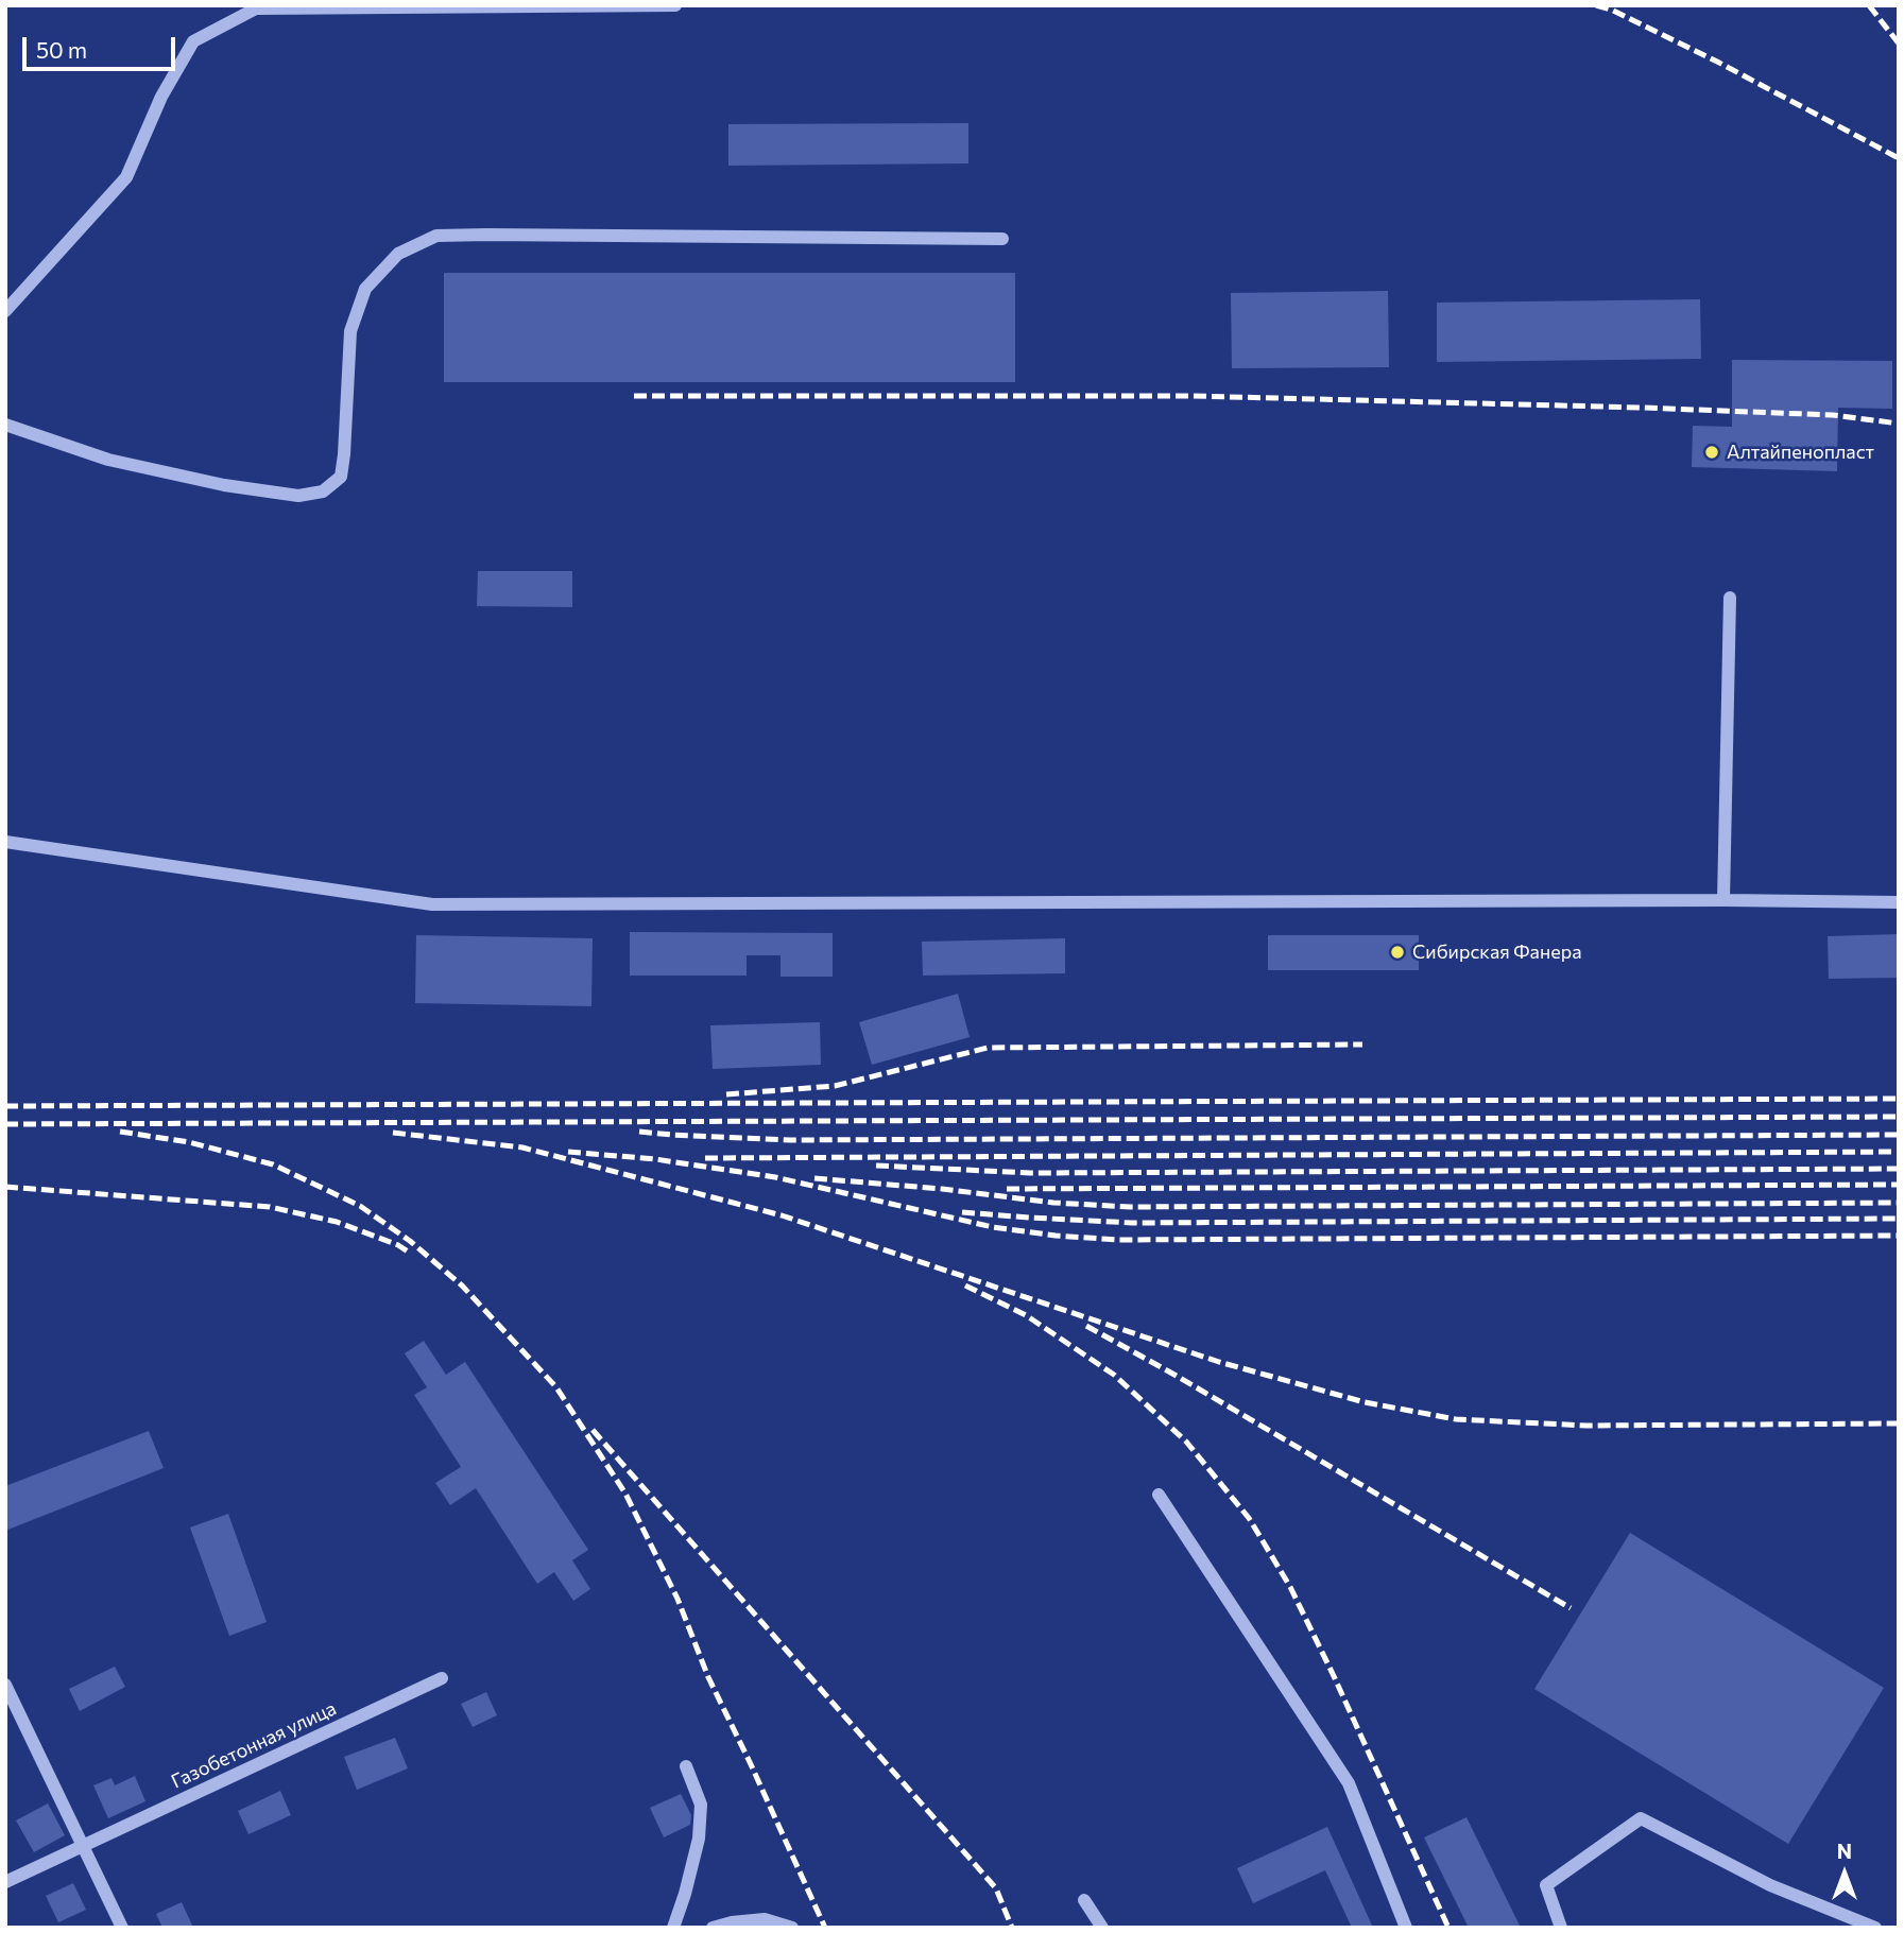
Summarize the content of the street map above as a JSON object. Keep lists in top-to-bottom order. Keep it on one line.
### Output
{"streets":{"street":["Газобетонная улица"]},"places":["Алтайпенопласт","Сибирская Фанера"],"scale_bar":"50 m","north":"top"}
